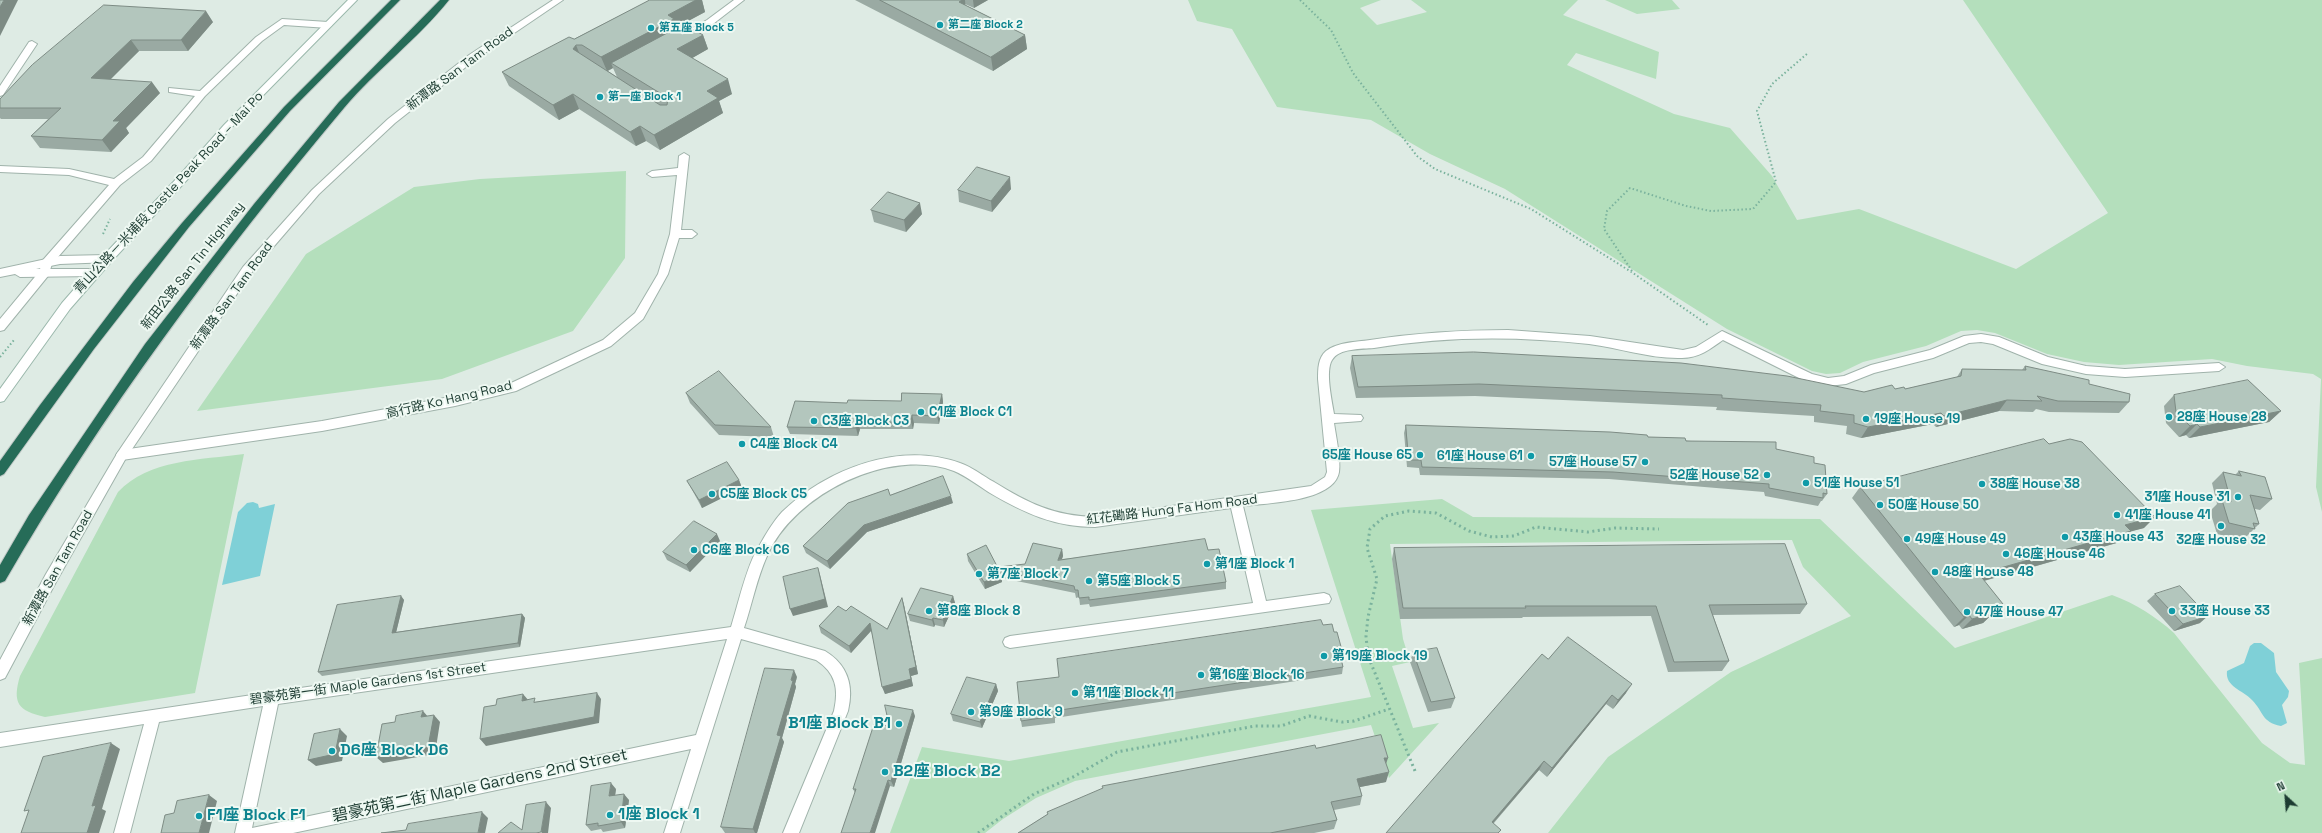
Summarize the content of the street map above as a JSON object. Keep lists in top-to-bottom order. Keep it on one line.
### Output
{"streets":{"highway":["新田公路 San Tin Highway"],"street":["新潭路 San Tam Road","青山公路－米埔段 Castle Peak Road – Mai Po","高行路 Ko Hang Road","紅花磡路 Hung Fa Hom Road","碧豪苑第一街 Maple Gardens 1st Street","碧豪苑第二街 Maple Gardens 2nd Street"]},"crossings":[["新潭路 San Tam Road","高行路 Ko Hang Road"],["紅花磡路 Hung Fa Hom Road","碧豪苑第一街 Maple Gardens 1st Street"],["紅花磡路 Hung Fa Hom Road","碧豪苑第二街 Maple Gardens 2nd Street"]],"places":["第二座 Block 2","第五座 Block 5","第一座 Block 1","C1座 Block C1","28座 House 28","19座 House 19","C3座 Block C3","C4座 Block C4","65座 House 65","61座 House 61","57座 House 57","52座 House 52","51座 House 51","38座 House 38","C5座 Block C5","31座 House 31","50座 House 50","41座 House 41","32座 House 32","43座 House 43","49座 House 49","C6座 Block C6","46座 House 46","第1座 Block 1","48座 House 48","第7座 Block 7","第5座 Block 5","第8座 Block 8","33座 House 33","47座 House 47","第19座 Block 19","第16座 Block 16","第11座 Block 11","第9座 Block 9","B1座 Block B1","D6座 Block D6","B2座 Block B2","1座 Block 1","F1座 Block F1"],"north":"top left"}
